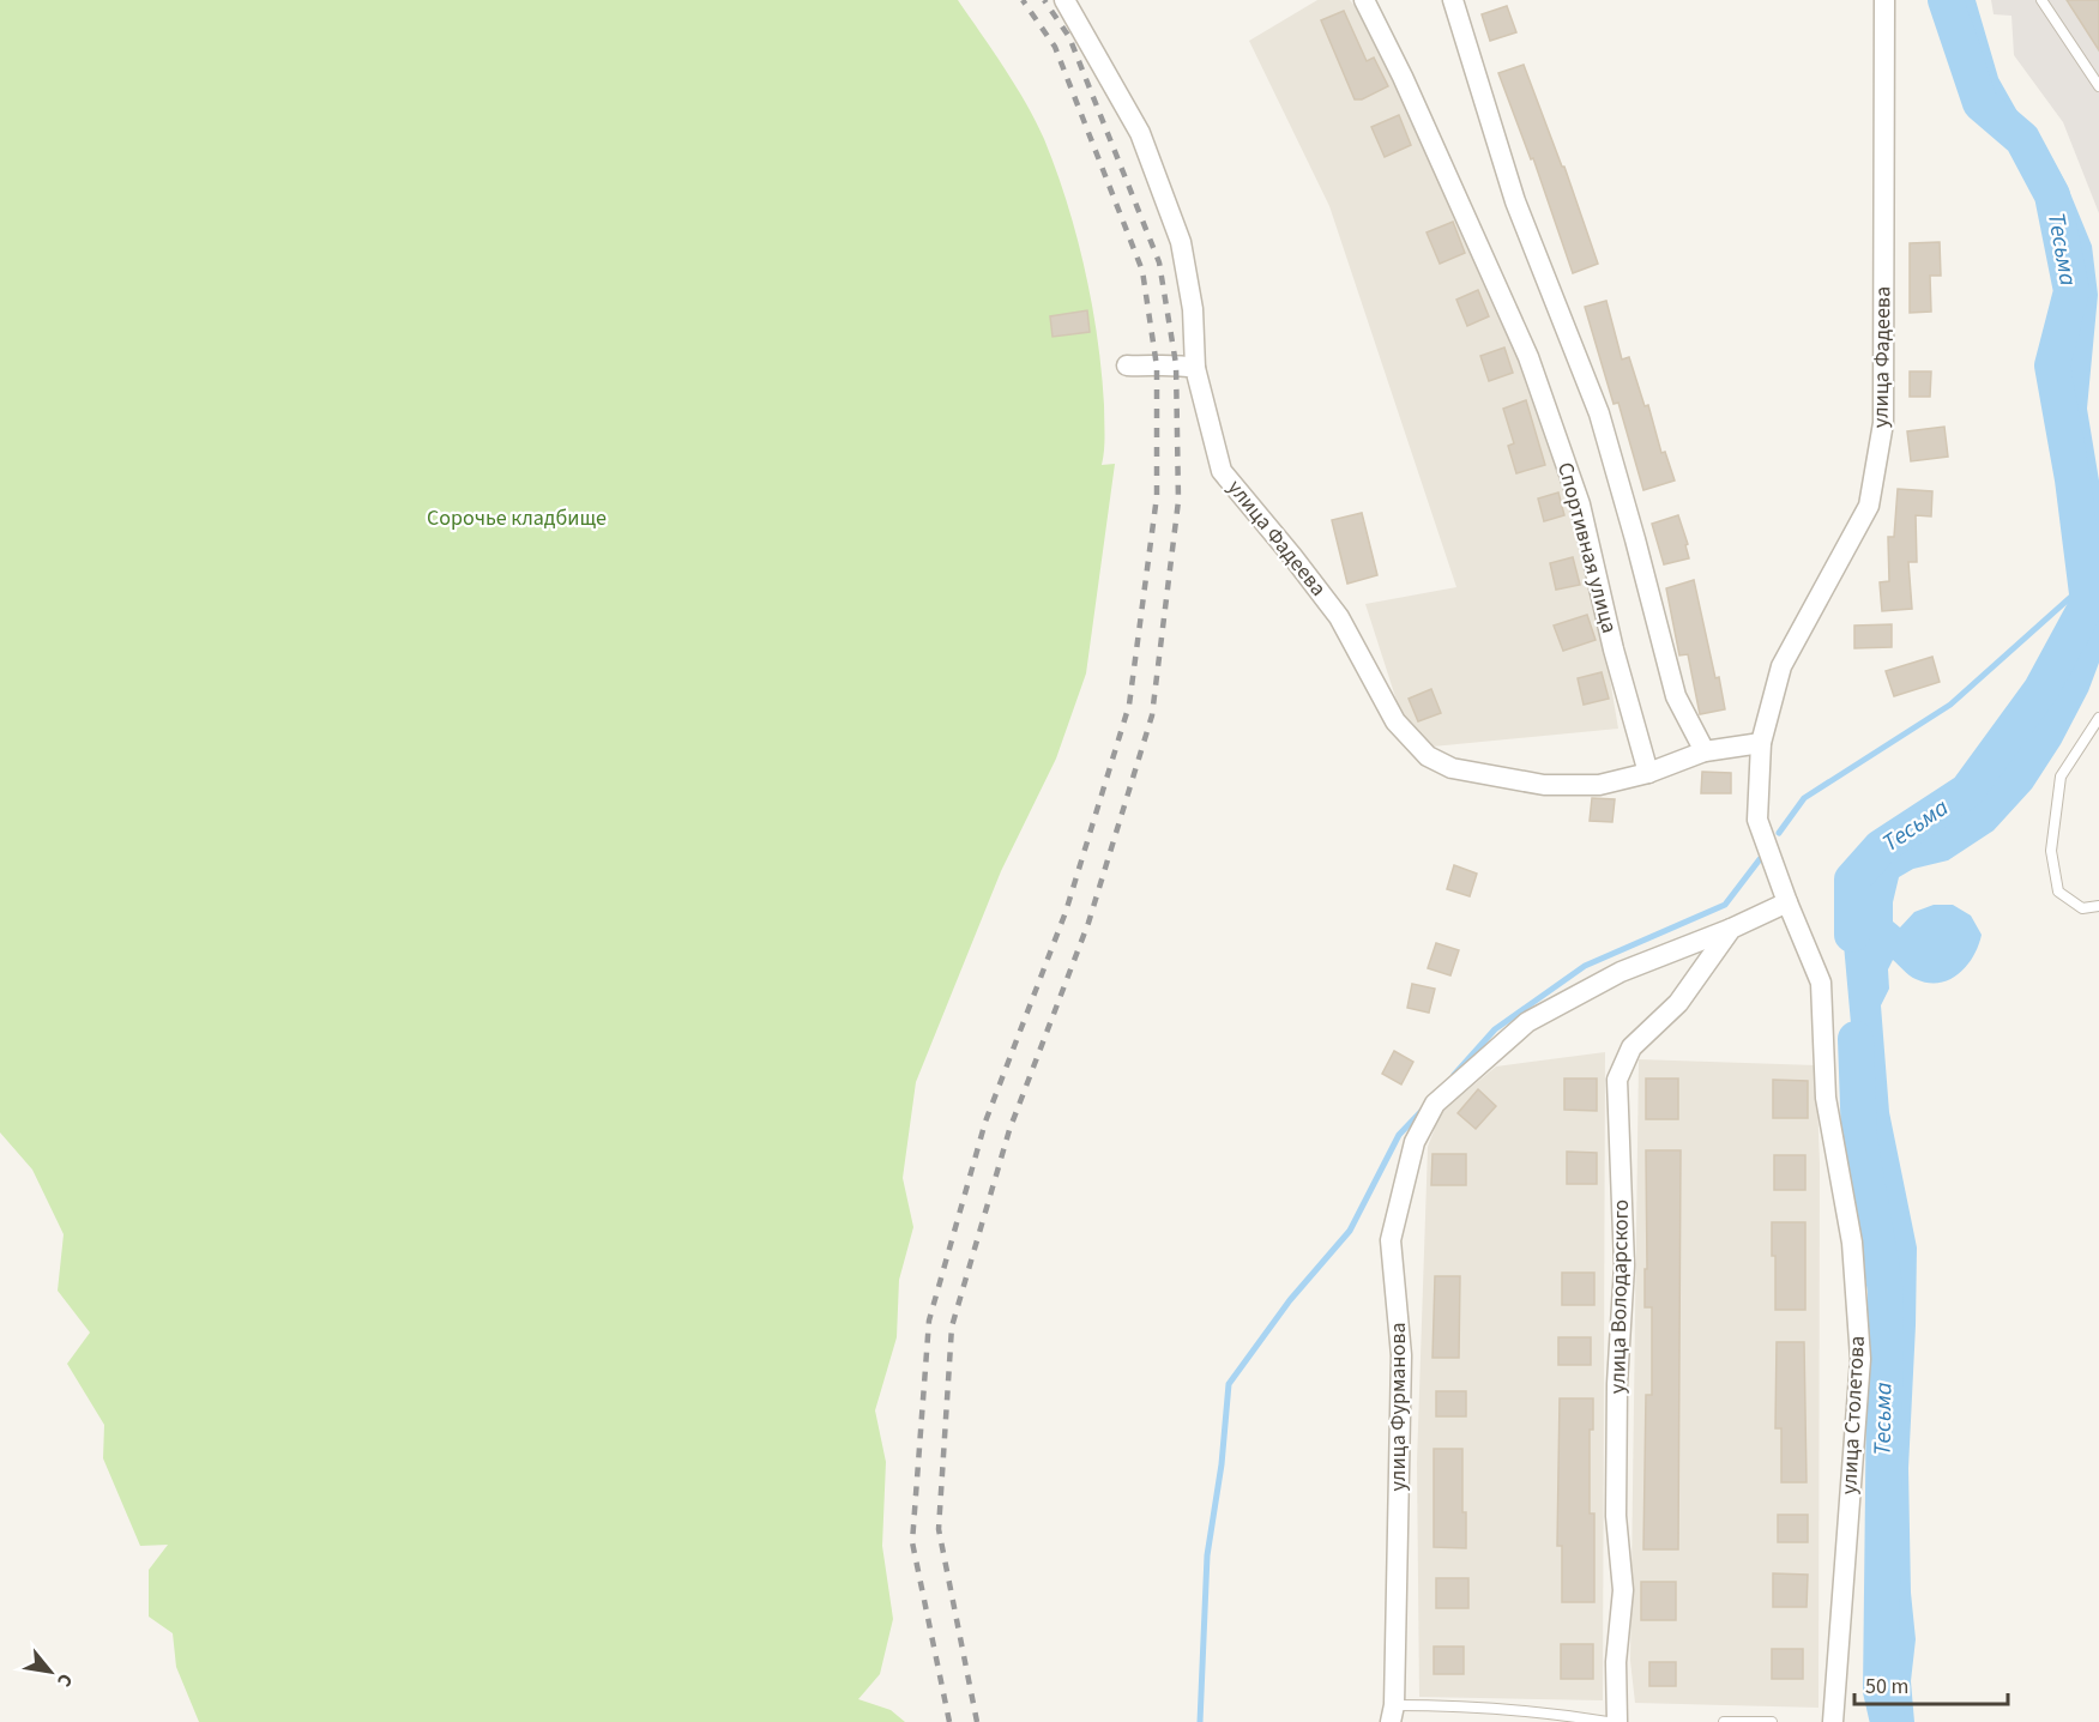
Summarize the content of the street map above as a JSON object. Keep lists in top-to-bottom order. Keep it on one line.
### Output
{"streets":{"street":["улица Фадеева","Спортивная улица","улица Володарского","улица Фурманова","улица Столетова"]},"crossings":[["улица Фадеева","Спортивная улица"],["улица Фадеева","улица Володарского"],["улица Фадеева","улица Столетова"],["улица Володарского","улица Фурманова"],["улица Володарского","улица Столетова"]],"water":["Тесьма"],"parks":["Сорочье кладбище"],"scale_bar":"50 m","north":"bottom right"}
